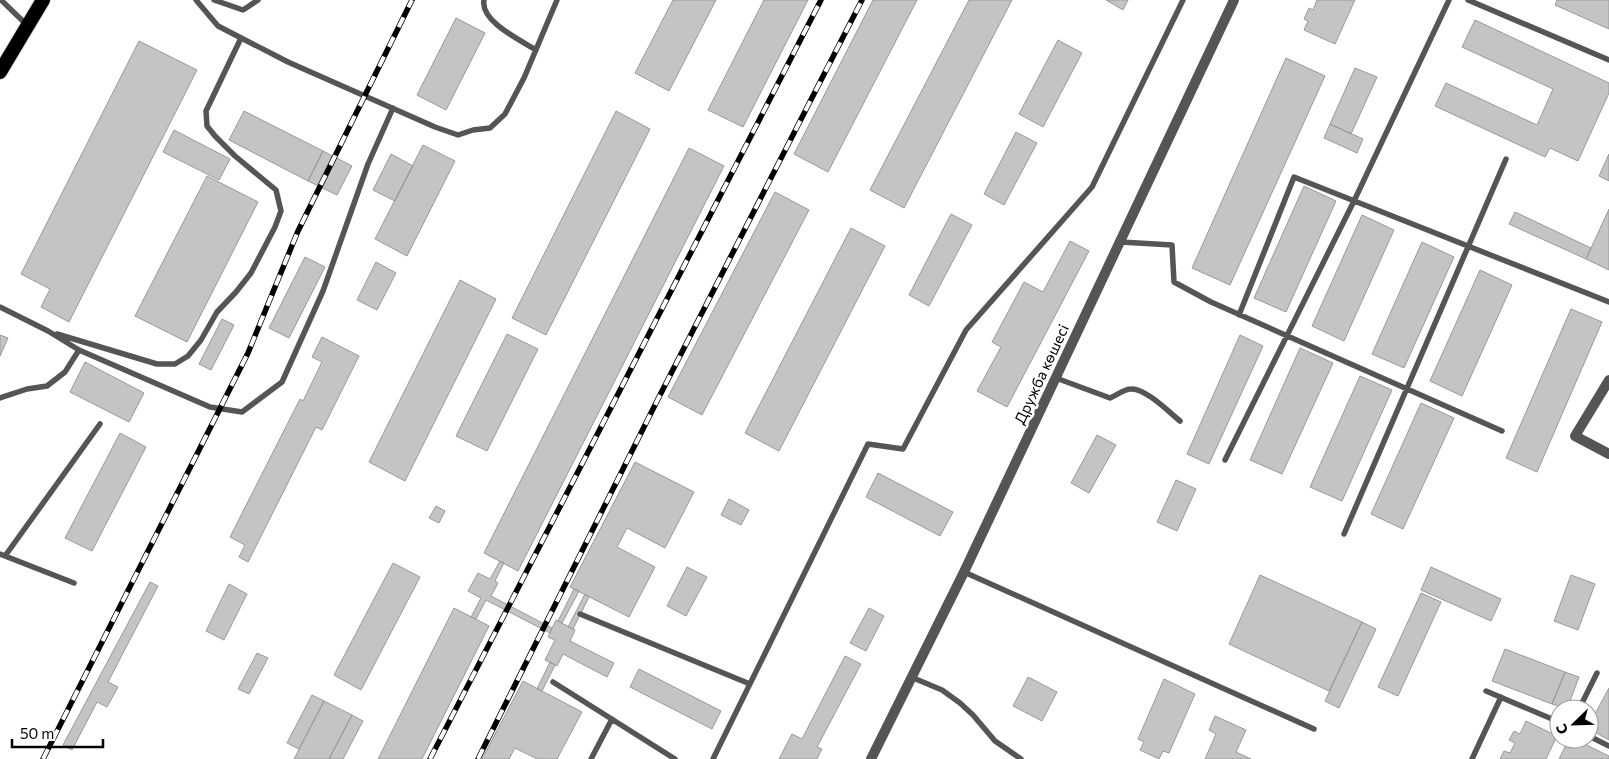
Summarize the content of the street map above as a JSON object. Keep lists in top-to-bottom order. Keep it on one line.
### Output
{"streets":{"street":["Дружба көшесі"]},"scale_bar":"50 m","north":"bottom left"}
